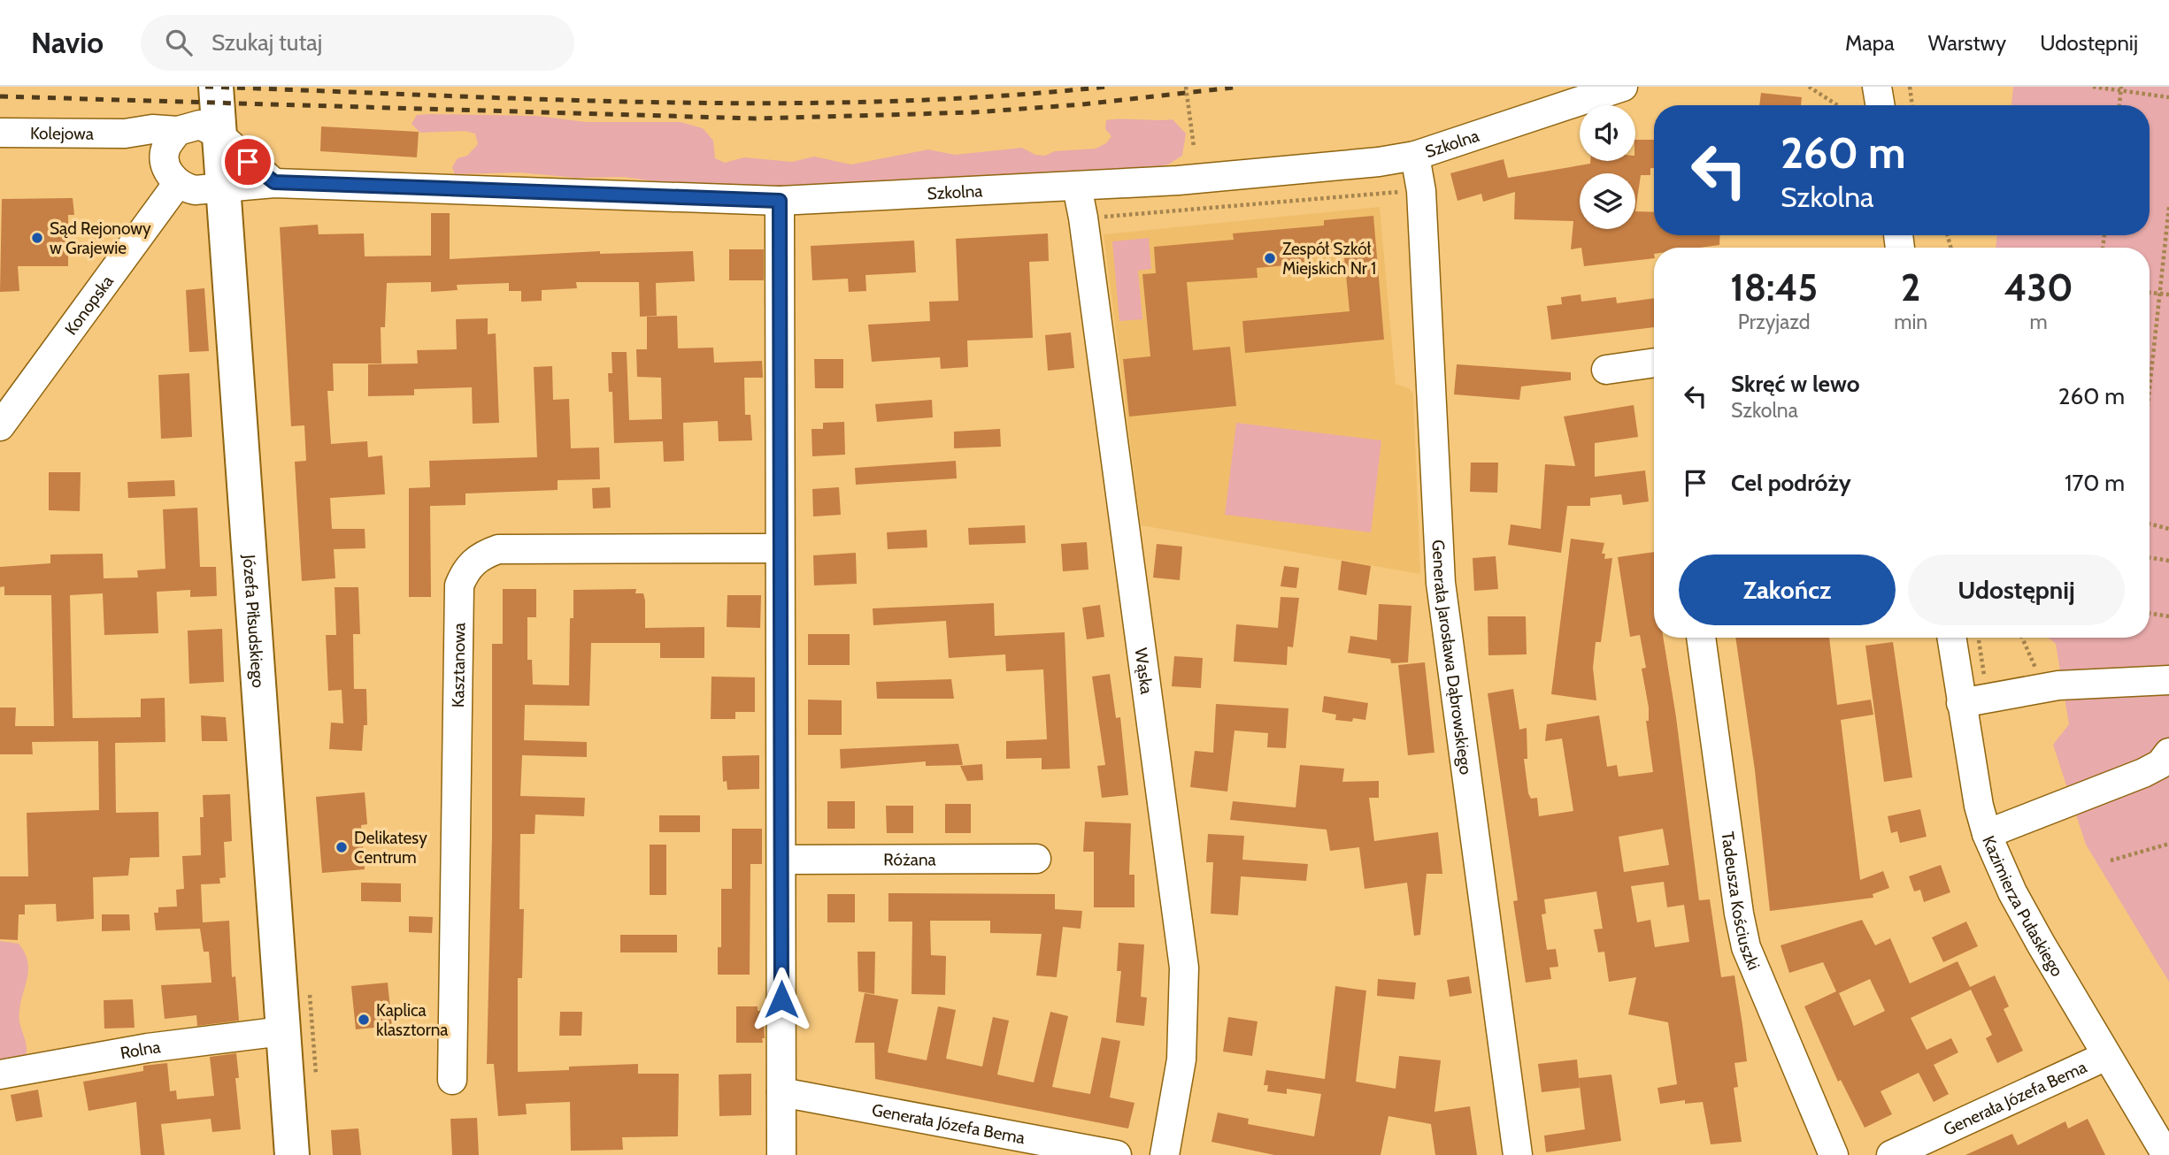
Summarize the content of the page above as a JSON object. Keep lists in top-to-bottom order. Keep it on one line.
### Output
{"streets":{"main road":["Józefa Piłsudskiego"],"street":["Kolejowa","Szkolna","Konopska","Generała Jarosława Dąbrowskiego","Kasztanowa","Wąska","Różana","Tadeusza Kościuszki","Kazimierza Pułaskiego","Rolna","Generała Józefa Bema"]},"crossings":[["Kolejowa","Szkolna"],["Kolejowa","Konopska"],["Kolejowa","Józefa Piłsudskiego"],["Szkolna","Konopska"],["Szkolna","Józefa Piłsudskiego"],["Szkolna","Generała Jarosława Dąbrowskiego"],["Szkolna","Wąska"],["Konopska","Józefa Piłsudskiego"],["Józefa Piłsudskiego","Rolna"],["Kazimierza Pułaskiego","Generała Józefa Bema"]],"places":["Sąd Rejonowy w Grajewie","Zespół Szkół Miejskich Nr 1","Delikatesy Centrum","Kaplica klasztorna"],"page":{"header":"Navio","search":"Szukaj tutaj","nav":["Mapa","Warstwy","Udostępnij"],"turn":["260 m","Szkolna"],"eta":["18:45","Przyjazd","2","min","430","m"],"list":[{"name":"Skręć w lewo","note":"Szkolna","value":"260 m"},{"name":"Cel podróży","value":"170 m"}],"buttons":["Zakończ","Udostępnij"]}}
